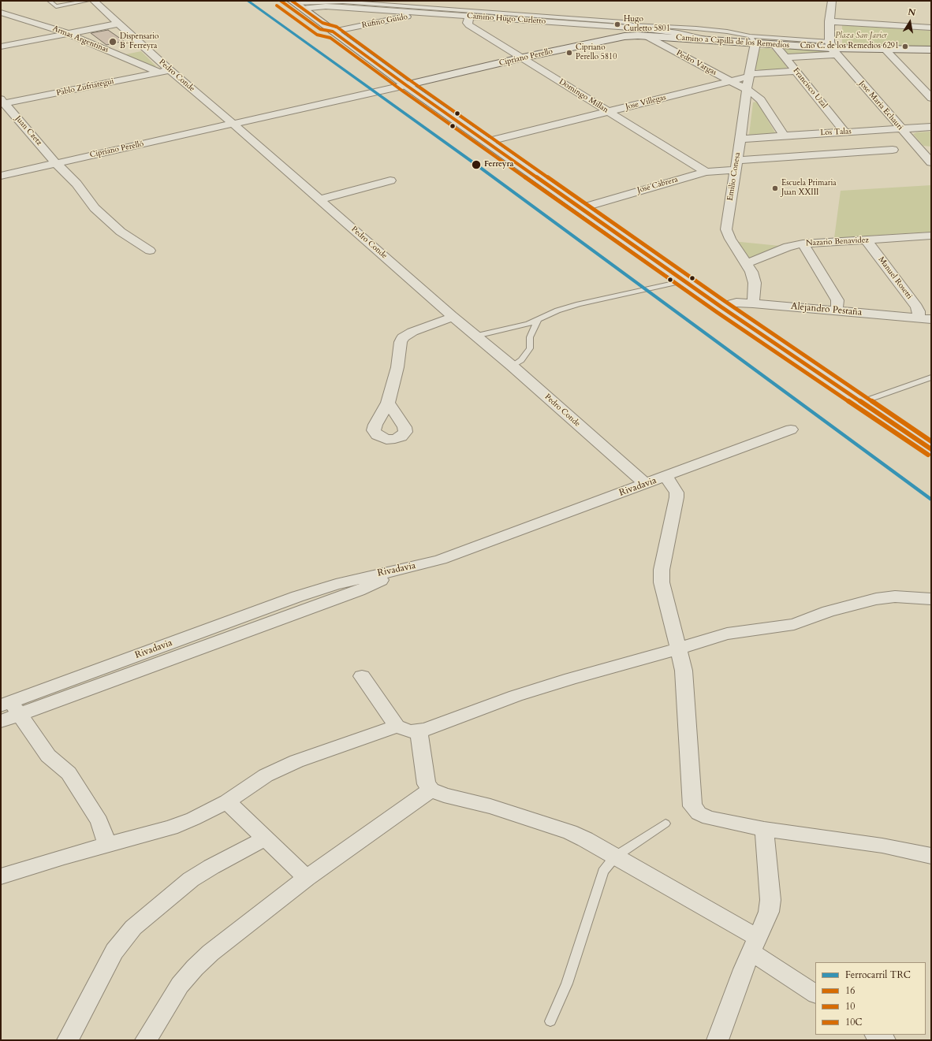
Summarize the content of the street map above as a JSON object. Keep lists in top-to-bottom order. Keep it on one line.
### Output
{"streets":{"main road":["Camino a Capilla de los Remedios","Cipriano Perello"],"street":["Camino Hugo Curletto","Rufino Guido","Armas Argentinas","Pedro Vargas","Pedro Conde","Pablo Zufriategui","Francisco Uzal","Domingo Millan","Jose Villegas","Jose Maria Echauri","Juan Czetz","Los Talas","Cipriano Perelló","Emilio Conesa","José Cabrera","Nazario Benavidez","Manuel Rosetti","Alejandro Pestaña","Rivadavia"]},"crossings":[["Camino Hugo Curletto","Rufino Guido"],["Camino Hugo Curletto","Camino a Capilla de los Remedios"],["Camino Hugo Curletto","Cipriano Perello"],["Camino Hugo Curletto","Pedro Vargas"],["Camino Hugo Curletto","Domingo Millan"],["Armas Argentinas","Pablo Zufriategui"],["Camino a Capilla de los Remedios","Cipriano Perello"],["Camino a Capilla de los Remedios","Pedro Vargas"],["Camino a Capilla de los Remedios","Francisco Uzal"],["Camino a Capilla de los Remedios","Jose Maria Echauri"],["Camino a Capilla de los Remedios","Emilio Conesa"],["Cipriano Perello","Pedro Vargas"],["Cipriano Perello","Domingo Millan"],["Cipriano Perello","Cipriano Perelló"],["Pedro Vargas","Jose Villegas"],["Pedro Vargas","Emilio Conesa"],["Pedro Conde","Pablo Zufriategui"],["Pedro Conde","Cipriano Perelló"],["Pedro Conde","Rivadavia"],["Pablo Zufriategui","Juan Czetz"],["Francisco Uzal","Jose Villegas"],["Francisco Uzal","Los Talas"],["Domingo Millan","Jose Villegas"],["Domingo Millan","José Cabrera"],["Jose Villegas","Emilio Conesa"],["Jose Maria Echauri","Los Talas"],["Juan Czetz","Cipriano Perelló"],["Los Talas","Emilio Conesa"],["Emilio Conesa","José Cabrera"],["Emilio Conesa","Nazario Benavidez"],["Emilio Conesa","Alejandro Pestaña"],["Nazario Benavidez","Manuel Rosetti"],["Manuel Rosetti","Alejandro Pestaña"]],"parks":["Plaza San Javier"],"places":["Hugo Curletto 5801","Dispensario B°Ferreyra","Cno C. de los Remedios 6291","Cipriano Perello 5810","Ferreyra","Escuela Primaria Juan XXIII"],"lines":["rail line TRC","transit line 16","transit line 10C","transit line 10"],"legend":["Ferrocarril TRC","16","10","10C"],"north":"top"}
